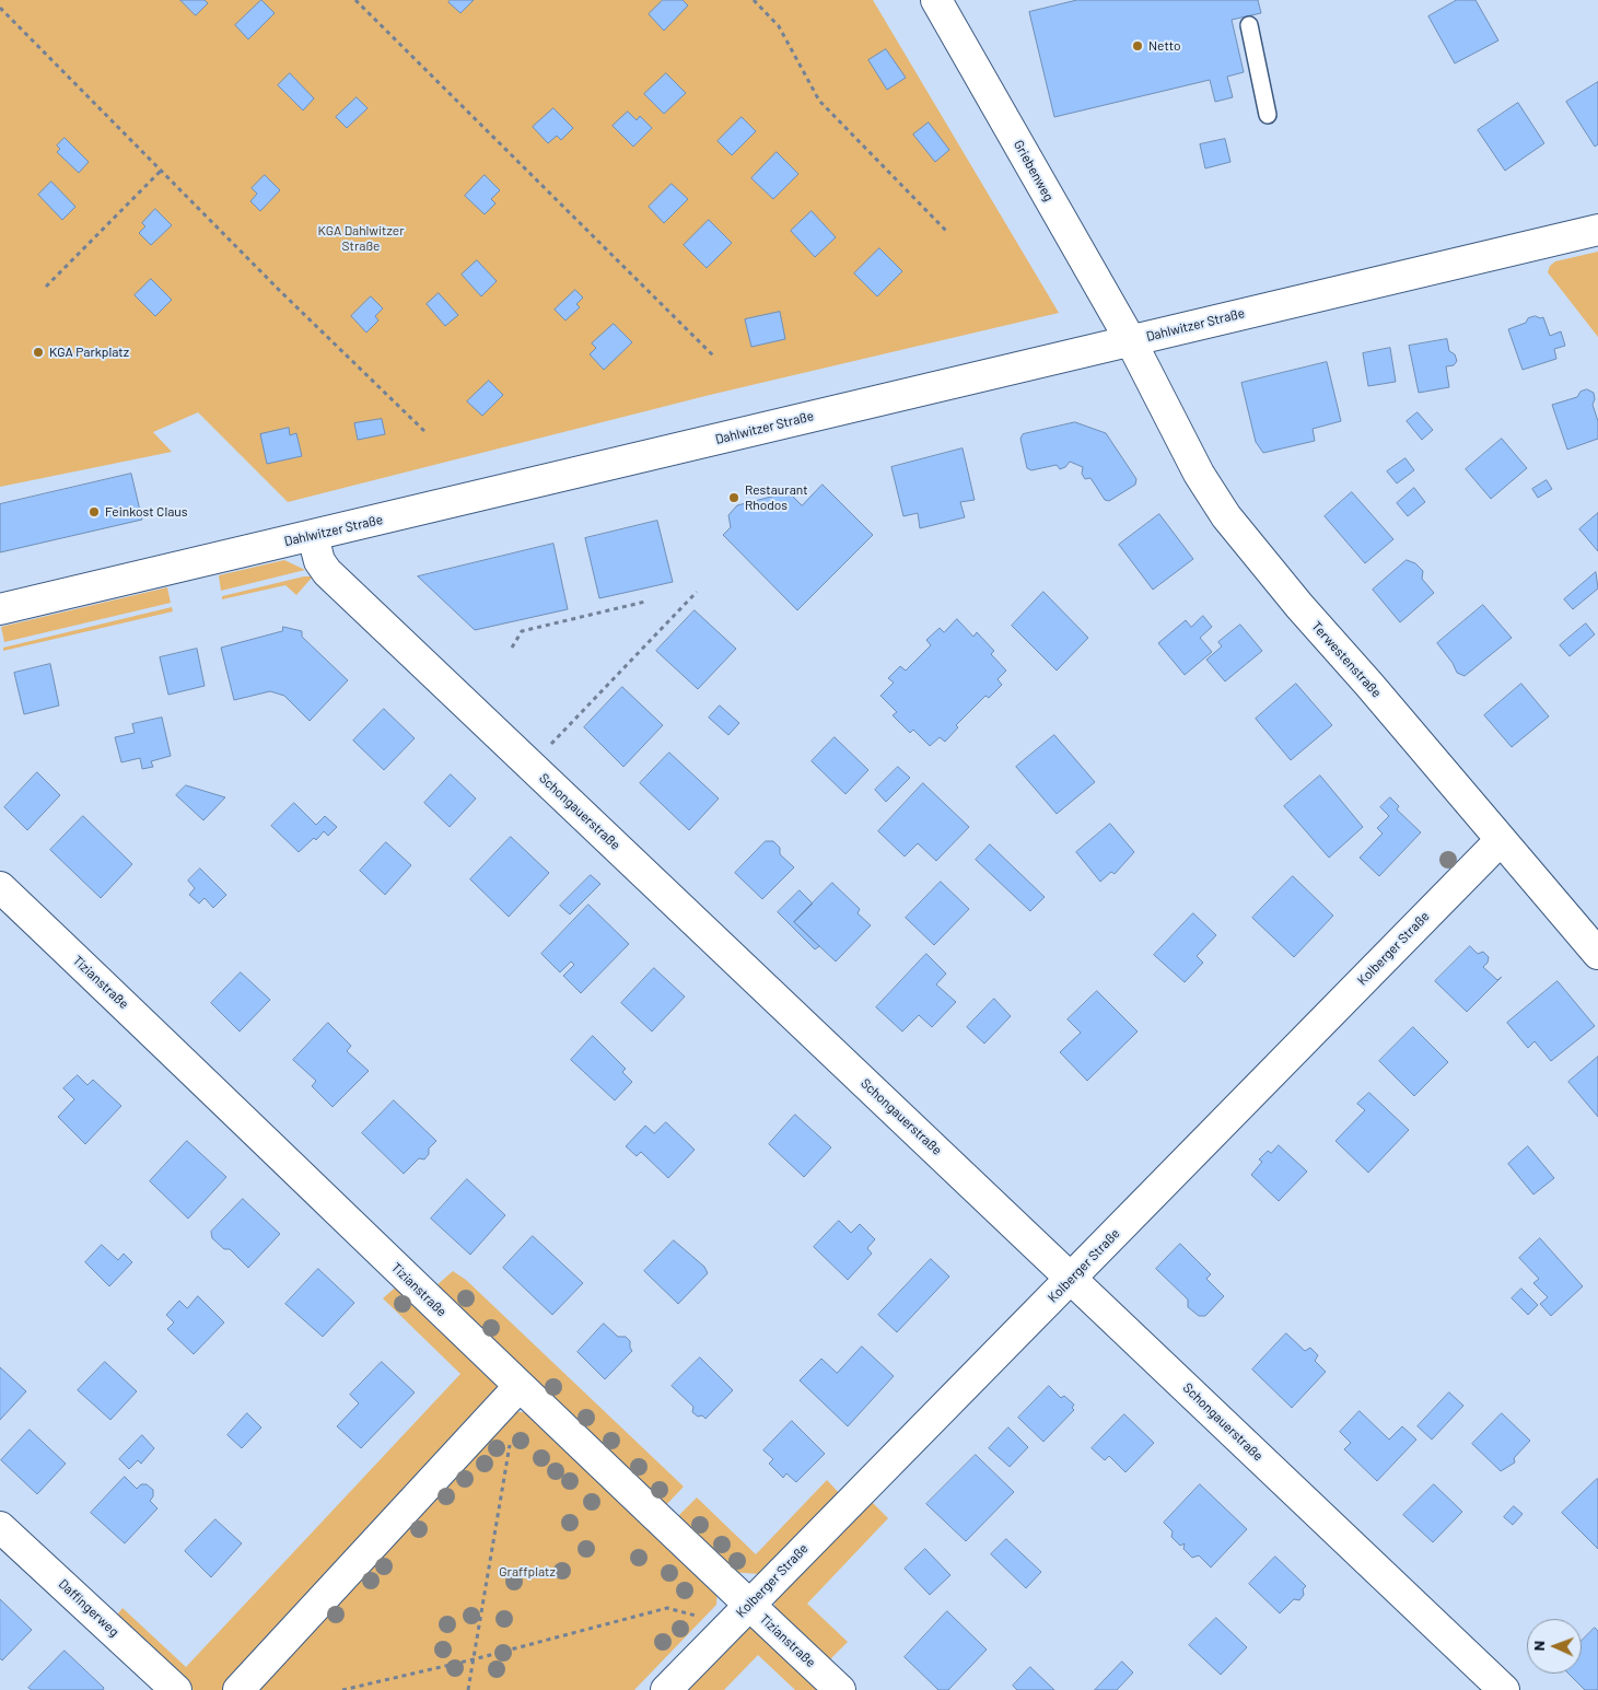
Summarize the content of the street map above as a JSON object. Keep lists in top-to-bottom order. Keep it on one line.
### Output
{"streets":{"street":["Griebenweg","Dahlwitzer Straße","Terwestenstraße","Schongauerstraße","Kolberger Straße","Tizianstraße","Daffingerweg"]},"crossings":[["Griebenweg","Dahlwitzer Straße"],["Griebenweg","Terwestenstraße"],["Dahlwitzer Straße","Terwestenstraße"],["Dahlwitzer Straße","Schongauerstraße"],["Terwestenstraße","Kolberger Straße"],["Schongauerstraße","Kolberger Straße"],["Kolberger Straße","Tizianstraße"]],"parks":["KGA Dahlwitzer Straße","Graffplatz"],"places":["Netto","KGA Parkplatz","Restaurant Rhodos","Feinkost Claus"],"north":"left"}
